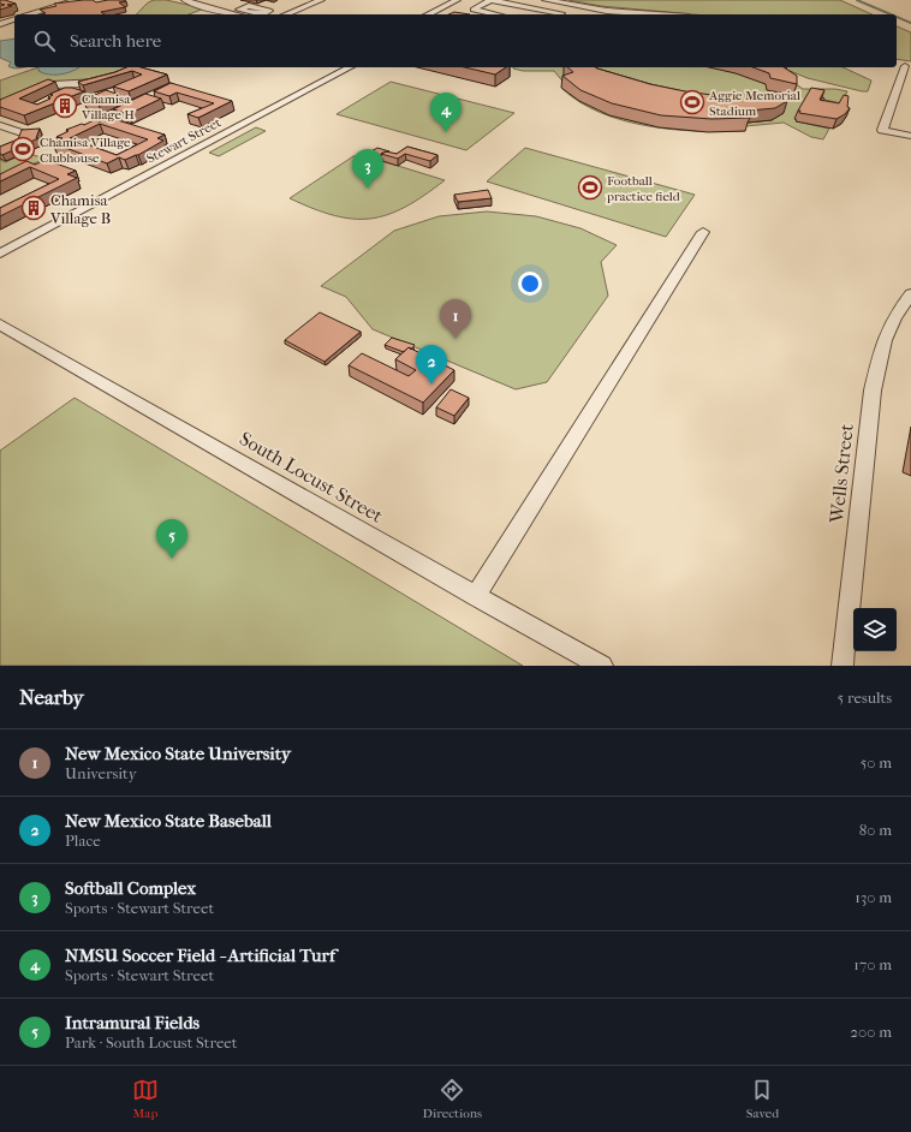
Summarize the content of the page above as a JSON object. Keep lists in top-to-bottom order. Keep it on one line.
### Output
{"streets":{"street":["Stewart Street","Wells Street","South Locust Street"]},"places":{"sports":["Aggie Memorial Stadium","Chamisa Village Clubhouse","Football practice field"],"building":["Chamisa Village H","Chamisa Village B"]},"page":{"search":"Search here","pins":["4","3","1","2","5"],"heading":["Nearby","5 results"],"list":[{"mark":"1","name":"New Mexico State University","note":"University","value":"50 m"},{"mark":"2","name":"New Mexico State Baseball","note":"Place","value":"80 m"},{"mark":"3","name":"Softball Complex","note":"Sports · Stewart Street","value":"130 m"},{"mark":"4","name":"NMSU Soccer Field - Artificial Turf","note":"Sports · Stewart Street","value":"170 m"},{"mark":"5","name":"Intramural Fields","note":"Park · South Locust Street","value":"200 m"}],"nav":["Map","Directions","Saved"]}}
